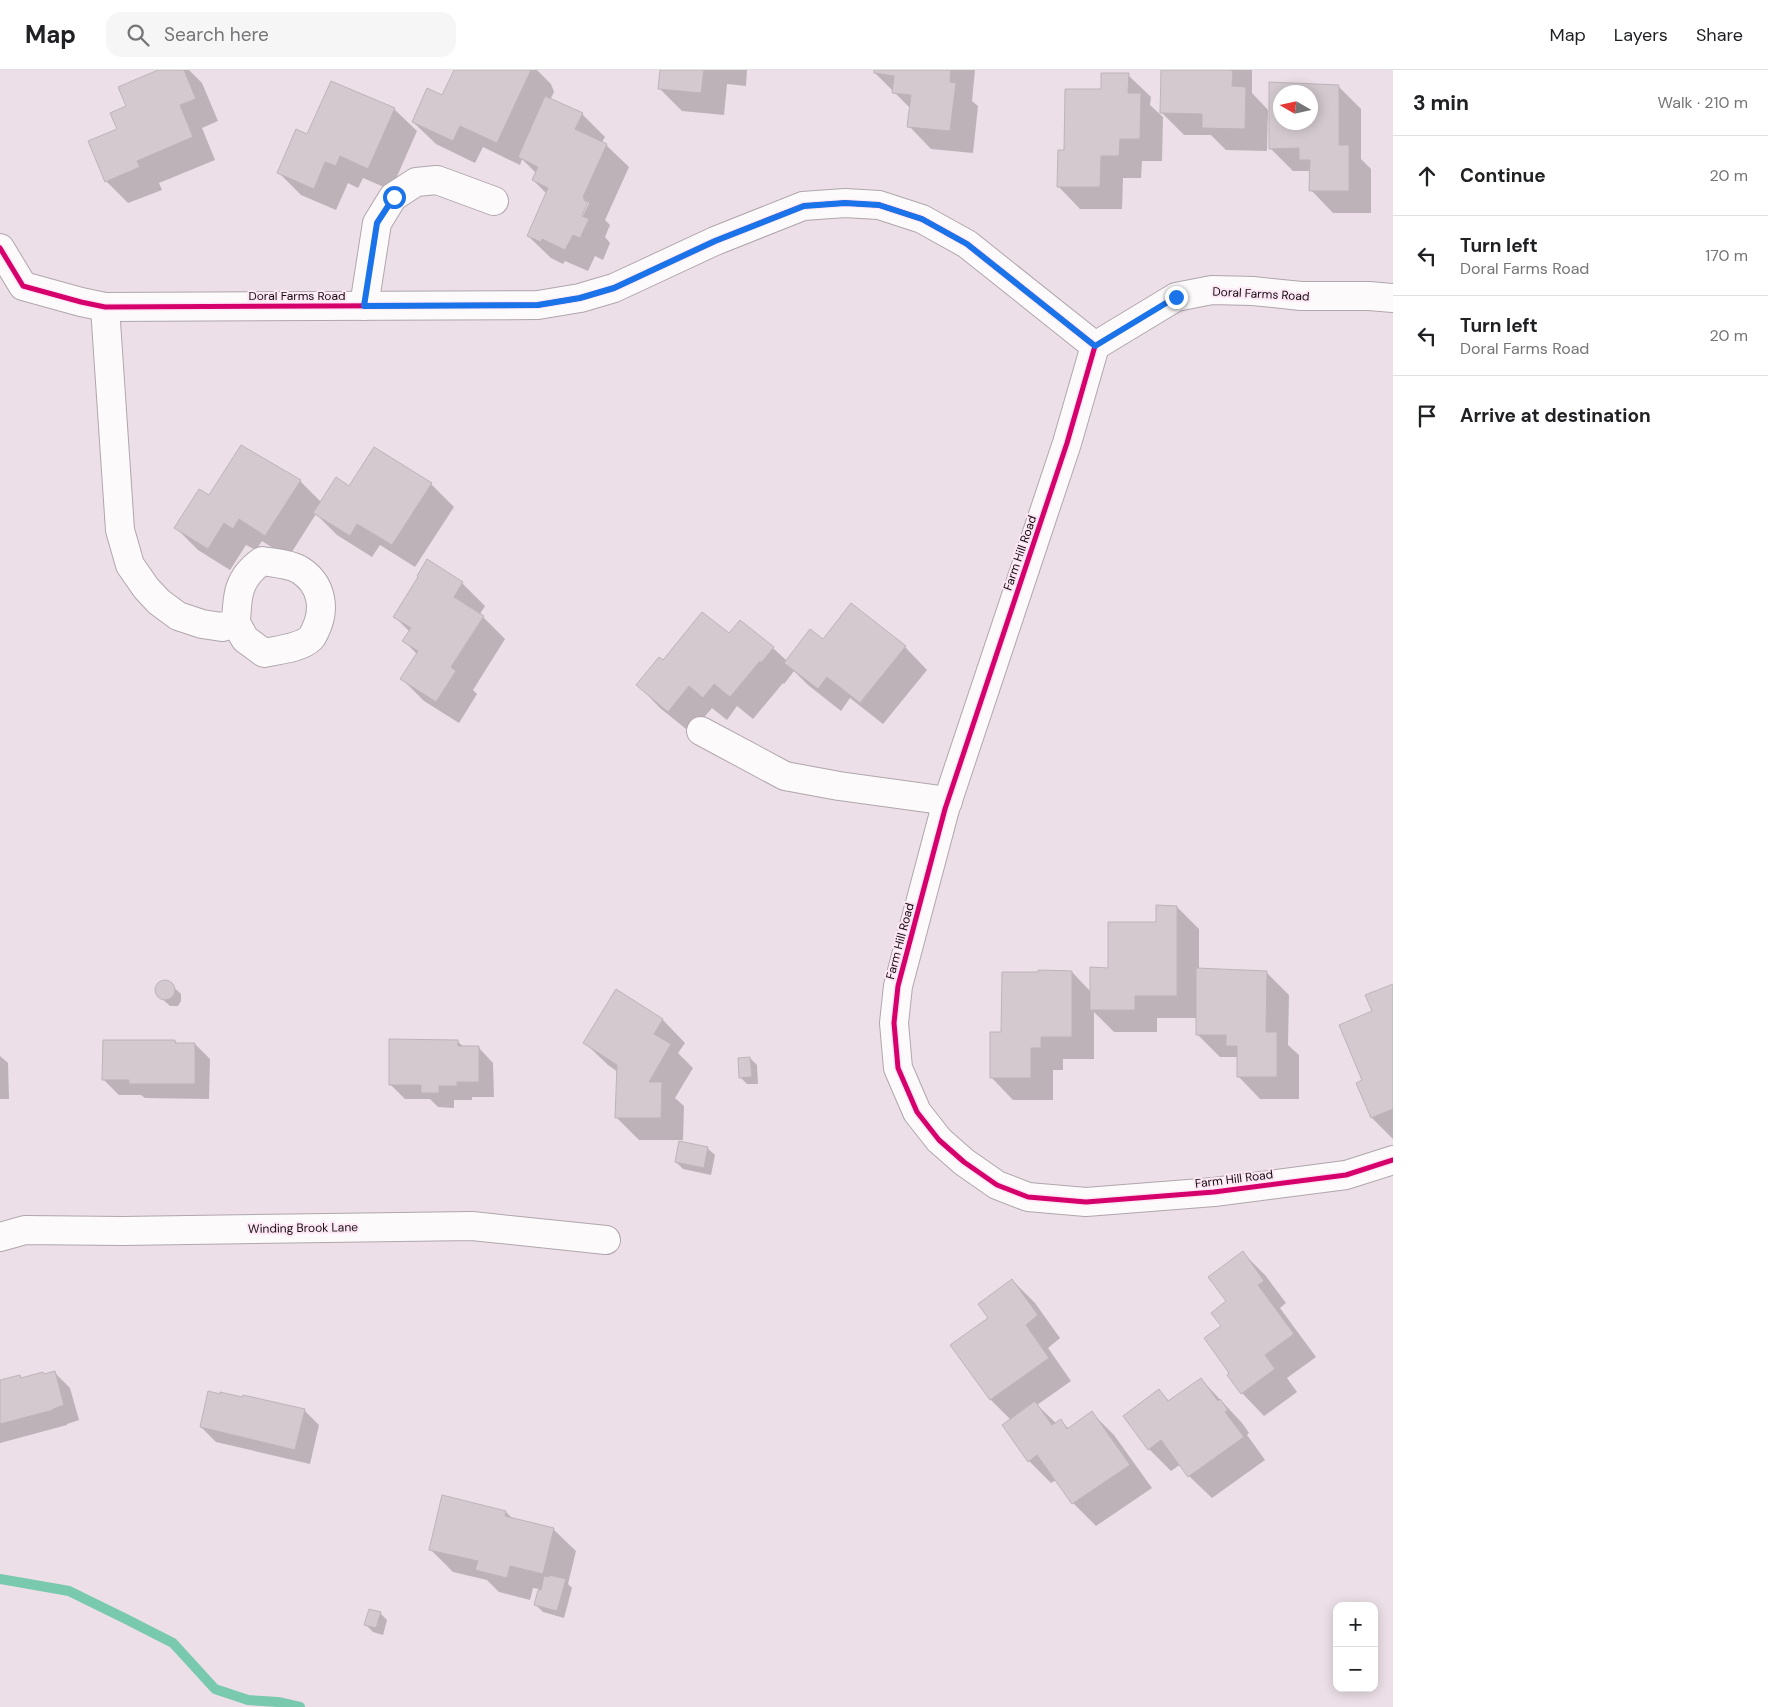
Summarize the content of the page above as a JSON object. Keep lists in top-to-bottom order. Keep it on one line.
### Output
{"streets":{"street":["Doral Farms Road","Farm Hill Road","Winding Brook Lane"]},"crossings":[["Doral Farms Road","Farm Hill Road"]],"north":"left","page":{"header":"Map","search":"Search here","nav":["Map","Layers","Share"],"heading":["3 min","Walk · 210 m"],"list":[["Continue","20 m"],["Turn left","Doral Farms Road","170 m"],["Turn left","Doral Farms Road","20 m"],"Arrive at destination"],"map_buttons":["+","−"]}}
